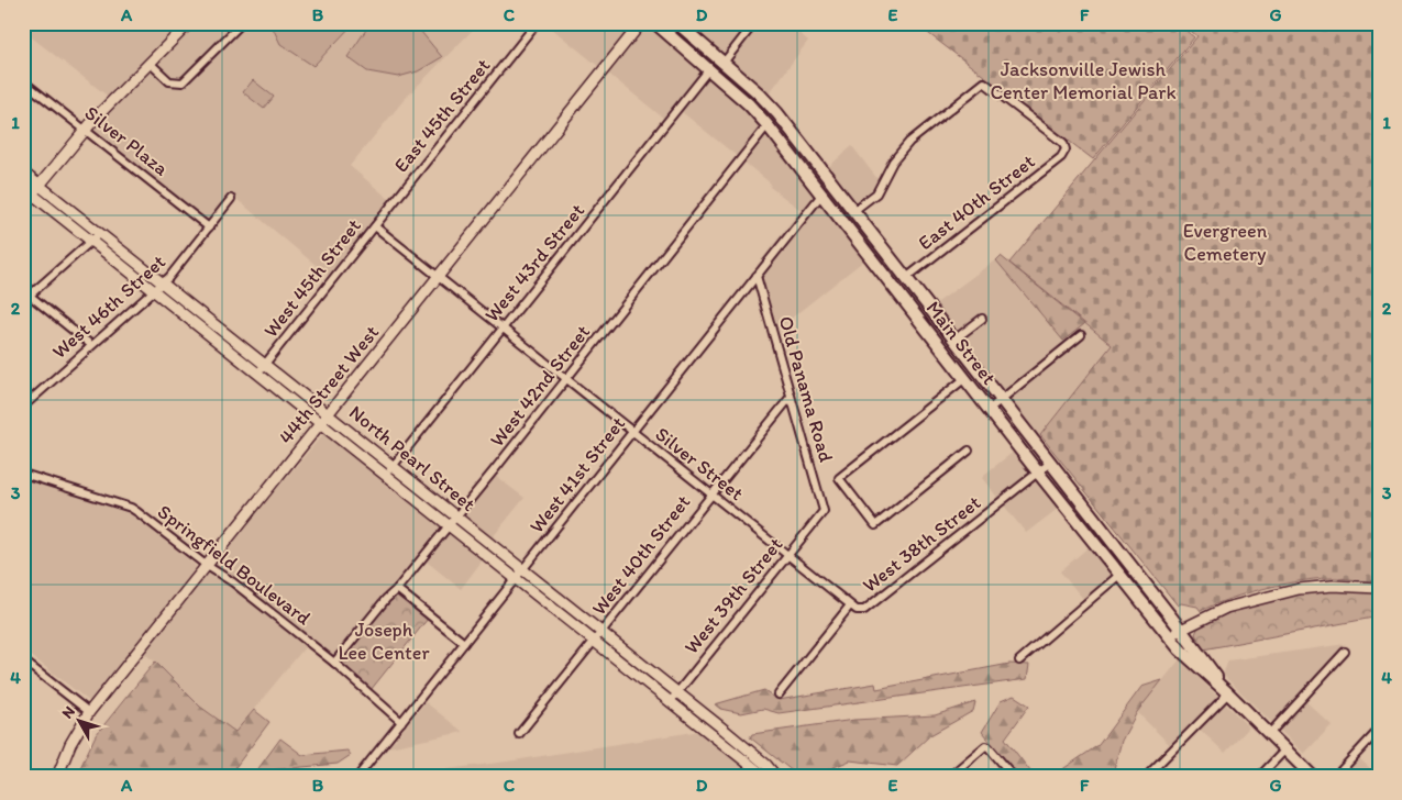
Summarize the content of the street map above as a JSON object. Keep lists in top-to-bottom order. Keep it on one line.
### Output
{"streets":{"main road":["Main Street"],"street":["East 45th Street","Silver Plaza","East 40th Street","West 43rd Street","West 45th Street","West 46th Street","44th Street West","West 42nd Street","Old Panama Road","North Pearl Street","Silver Street","West 41st Street","West 38th Street","West 40th Street","Springfield Boulevard","West 39th Street"]},"crossings":[["East 45th Street","West 45th Street"],["Silver Plaza","West 46th Street"],["East 40th Street","Main Street"],["West 43rd Street","Main Street"],["West 43rd Street","North Pearl Street"],["West 43rd Street","Silver Street"],["West 45th Street","North Pearl Street"],["West 45th Street","Silver Street"],["West 46th Street","North Pearl Street"],["Main Street","West 42nd Street"],["Main Street","West 41st Street"],["Main Street","West 38th Street"],["44th Street West","North Pearl Street"],["44th Street West","Silver Street"],["44th Street West","Springfield Boulevard"],["West 42nd Street","North Pearl Street"],["West 42nd Street","Silver Street"],["West 42nd Street","Springfield Boulevard"],["Old Panama Road","West 41st Street"],["Old Panama Road","West 40th Street"],["Old Panama Road","West 39th Street"],["North Pearl Street","West 41st Street"],["North Pearl Street","West 40th Street"],["North Pearl Street","West 39th Street"],["Silver Street","West 41st Street"],["Silver Street","West 38th Street"],["Silver Street","West 40th Street"],["Silver Street","West 39th Street"],["West 41st Street","Springfield Boulevard"]],"parks":["Jacksonville Jewish Center Memorial Park","Evergreen Cemetery","Joseph Lee Center"],"north":"top left","grid":{"columns":["A","B","C","D","E","F","G"],"rows":["1","2","3","4"]}}
